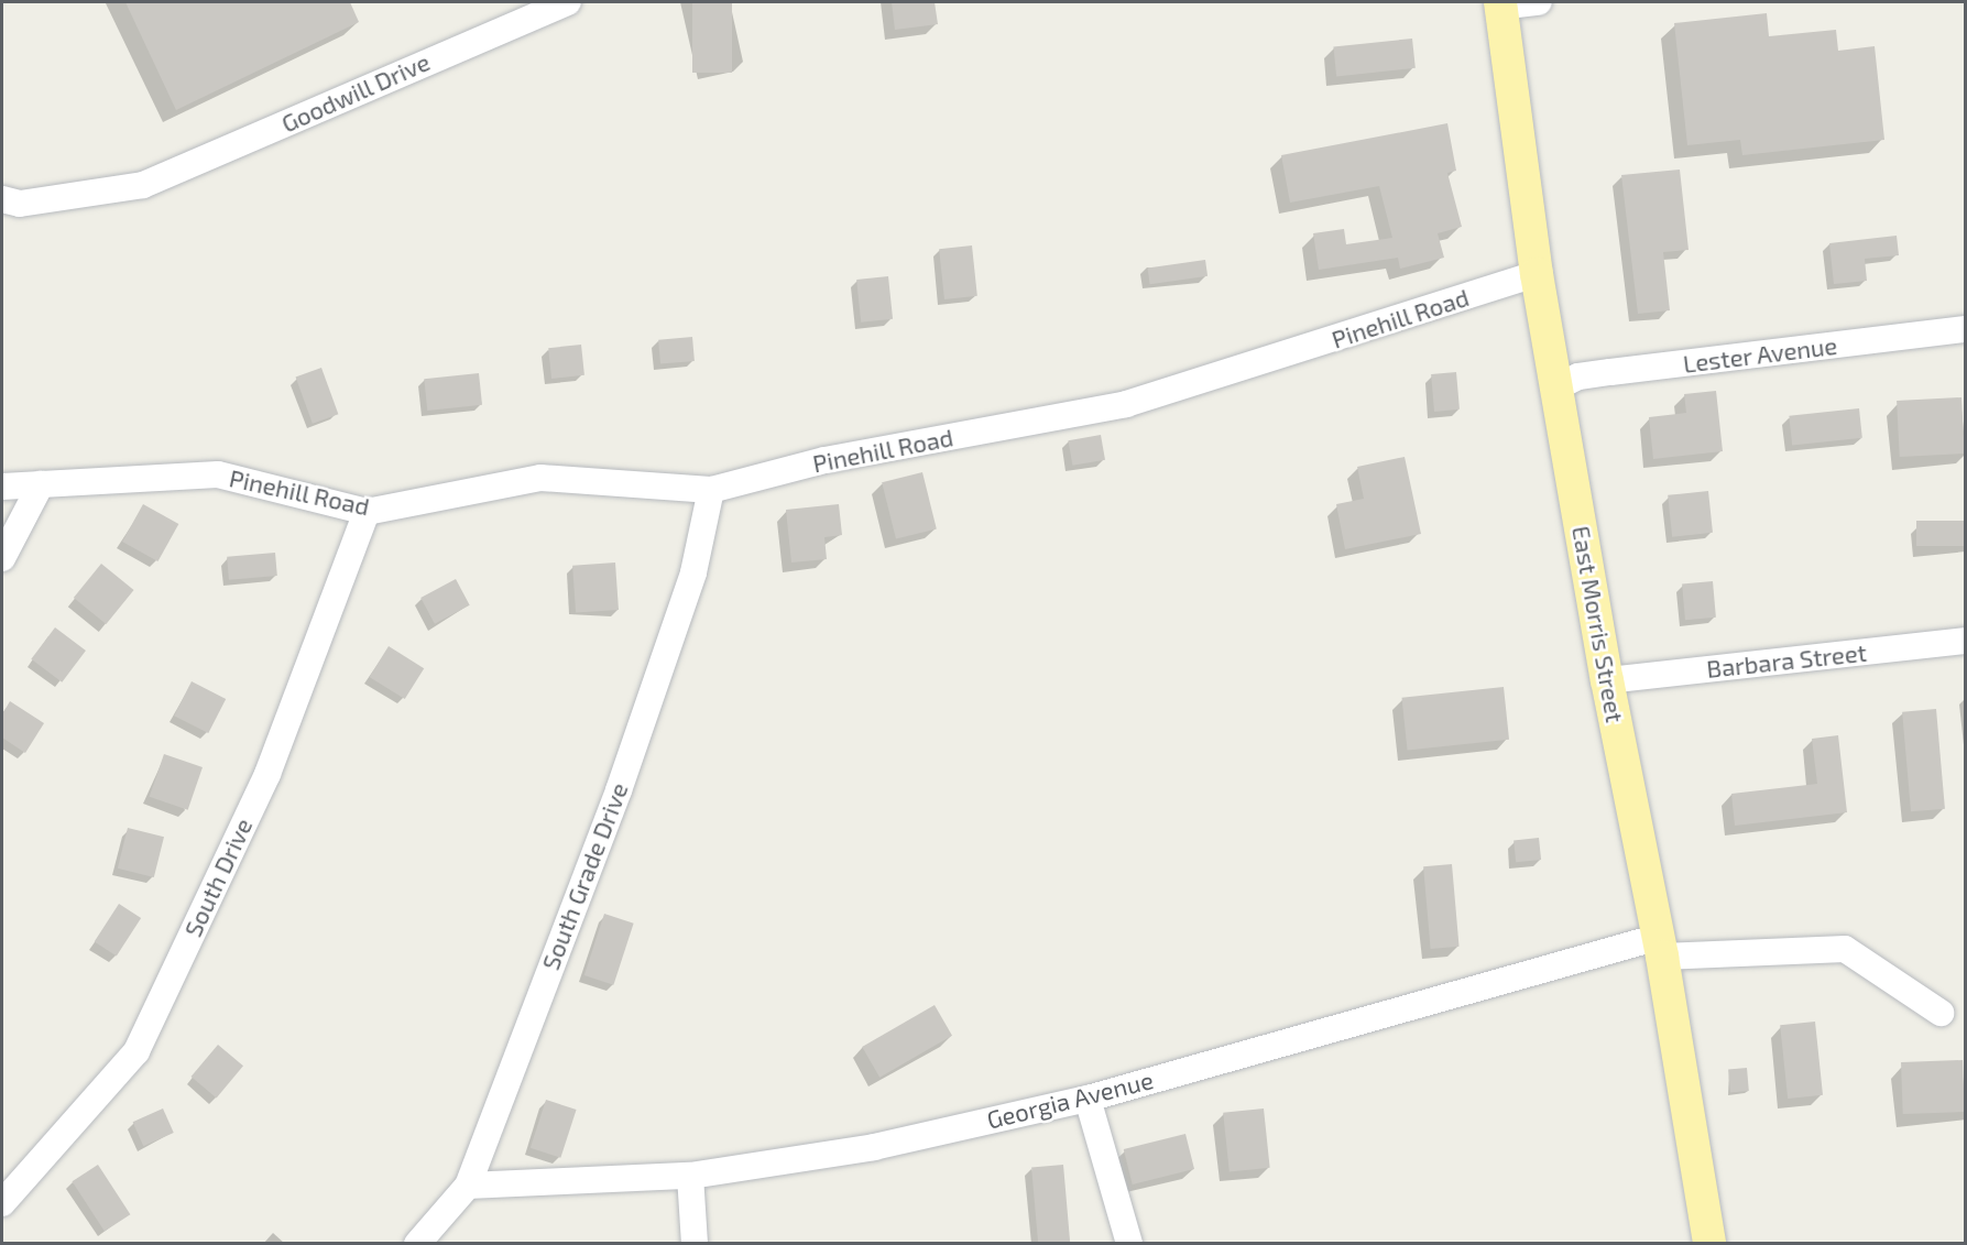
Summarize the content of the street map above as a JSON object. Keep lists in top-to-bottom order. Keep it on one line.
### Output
{"streets":{"main road":["East Morris Street"],"street":["Goodwill Drive","Pinehill Road","Lester Avenue","Barbara Street","South Grade Drive","South Drive","Georgia Avenue"]},"crossings":[["Pinehill Road","East Morris Street"],["Pinehill Road","South Grade Drive"],["Pinehill Road","South Drive"],["Lester Avenue","East Morris Street"],["East Morris Street","Barbara Street"],["East Morris Street","Georgia Avenue"],["South Grade Drive","Georgia Avenue"]]}
